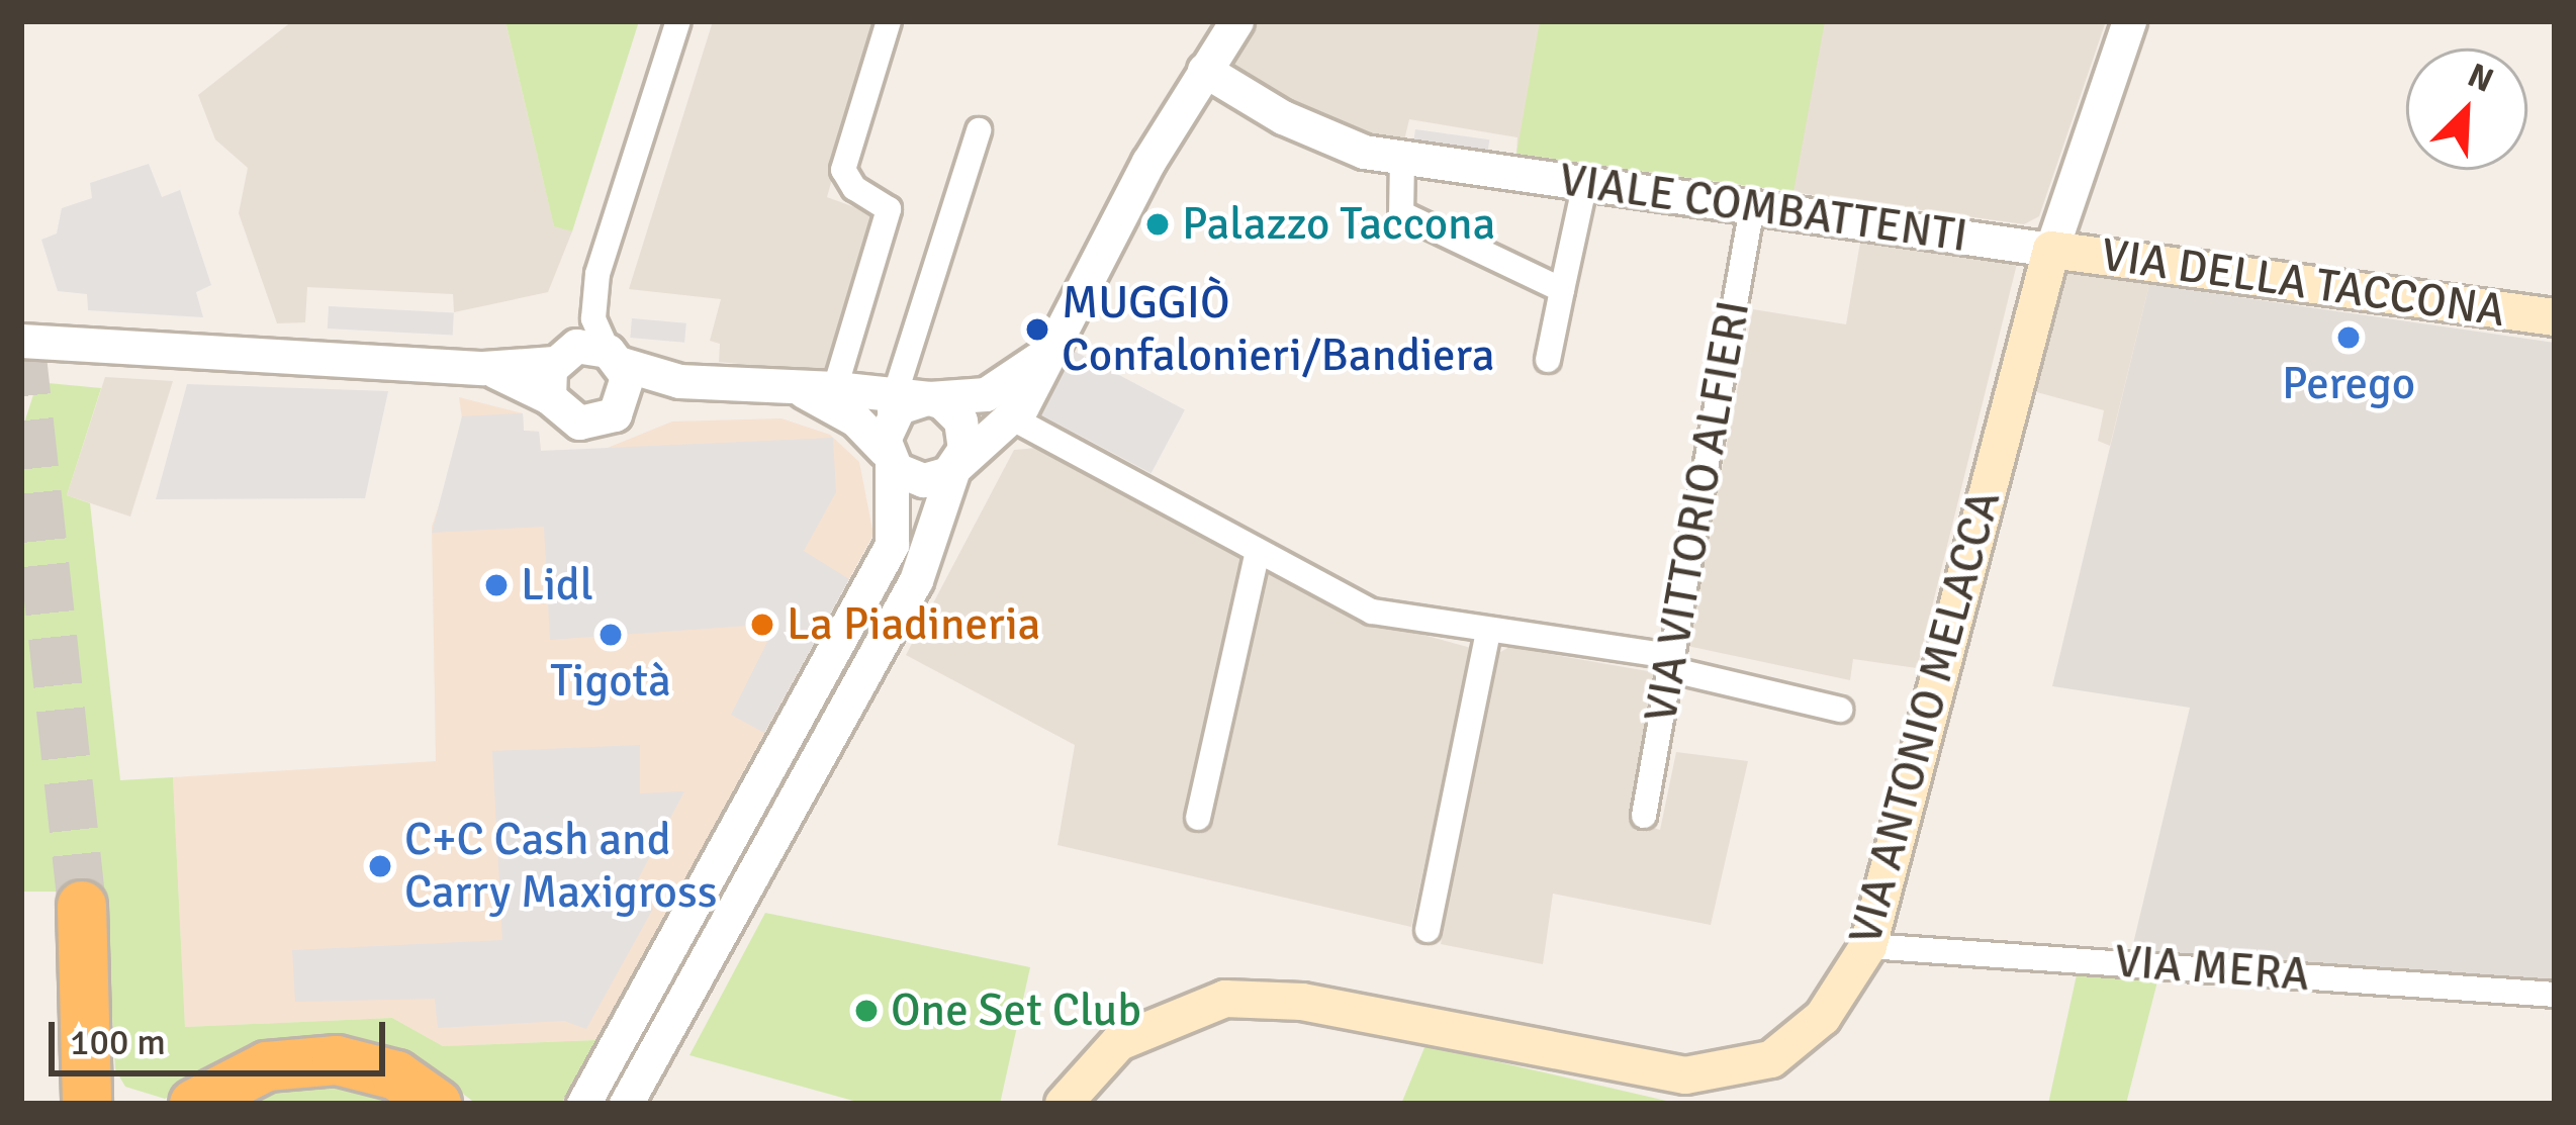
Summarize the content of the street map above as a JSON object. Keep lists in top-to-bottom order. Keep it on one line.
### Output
{"streets":{"main road":["VIA DELLA TACCONA","VIA ANTONIO MELACCA"],"street":["VIALE COMBATTENTI","VIA VITTORIO ALFIERI","VIA MERA"]},"crossings":[["VIALE COMBATTENTI","VIA DELLA TACCONA"],["VIALE COMBATTENTI","VIA VITTORIO ALFIERI"],["VIALE COMBATTENTI","VIA ANTONIO MELACCA"],["VIA DELLA TACCONA","VIA ANTONIO MELACCA"],["VIA ANTONIO MELACCA","VIA MERA"]],"places":["Palazzo Taccona","MUGGIÒ Confalonieri/Bandiera","Perego","Lidl","La Piadineria","Tigotà","C+C Cash and Carry Maxigross","One Set Club"],"scale_bar":"100 m","north":"top right"}
